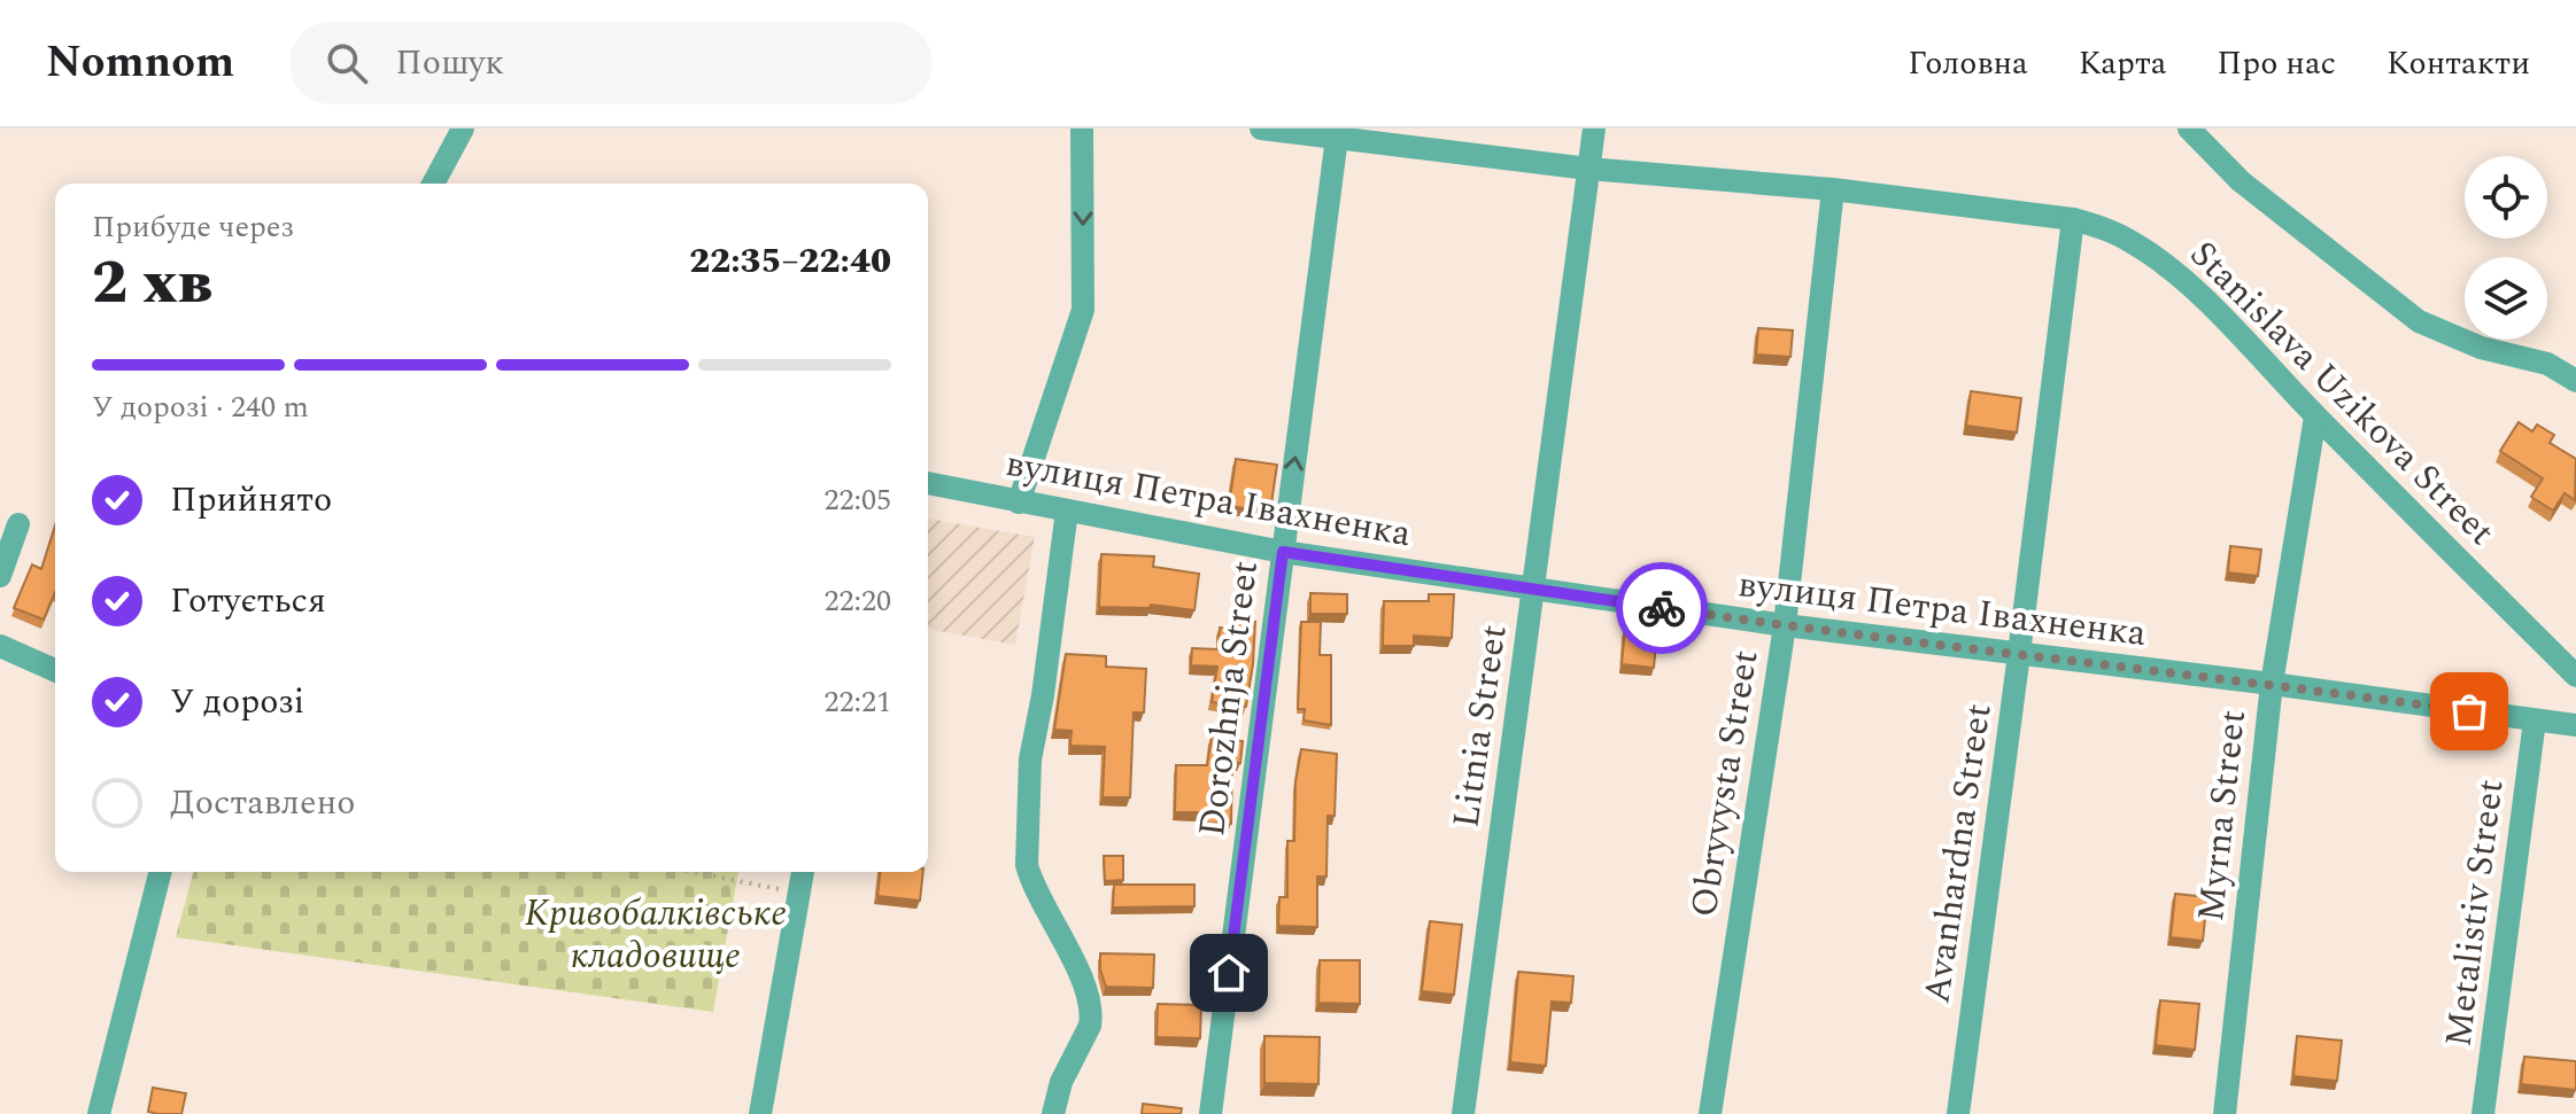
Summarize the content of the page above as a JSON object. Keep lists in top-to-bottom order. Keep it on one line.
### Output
{"streets":{"street":["Stanislava Uzikova Street","вулиця Петра Івахненка","Dorozhnja Street","Litnia Street","Obryvysta Street","Myrna Street","Avanhardna Street","Metalistiv Street"]},"crossings":[["Stanislava Uzikova Street","Dorozhnja Street"],["Stanislava Uzikova Street","Litnia Street"],["Stanislava Uzikova Street","Obryvysta Street"],["Stanislava Uzikova Street","Myrna Street"],["Stanislava Uzikova Street","Avanhardna Street"],["вулиця Петра Івахненка","Dorozhnja Street"],["вулиця Петра Івахненка","Litnia Street"],["вулиця Петра Івахненка","Obryvysta Street"],["вулиця Петра Івахненка","Myrna Street"],["вулиця Петра Івахненка","Avanhardna Street"],["вулиця Петра Івахненка","Metalistiv Street"]],"one_way":["Dorozhnja Street"],"parks":["Кривобалківське кладовище"],"page":{"header":"Nomnom","search":"Пошук","nav":["Головна","Карта","Про нас","Контакти"],"heading":["2 хв","Прибуде через","22:35–22:40"],"bar":"У дорозі · 240 m","list":[["Прийнято","22:05"],["Готується","22:20"],["У дорозі","22:21"],"Доставлено"]}}
